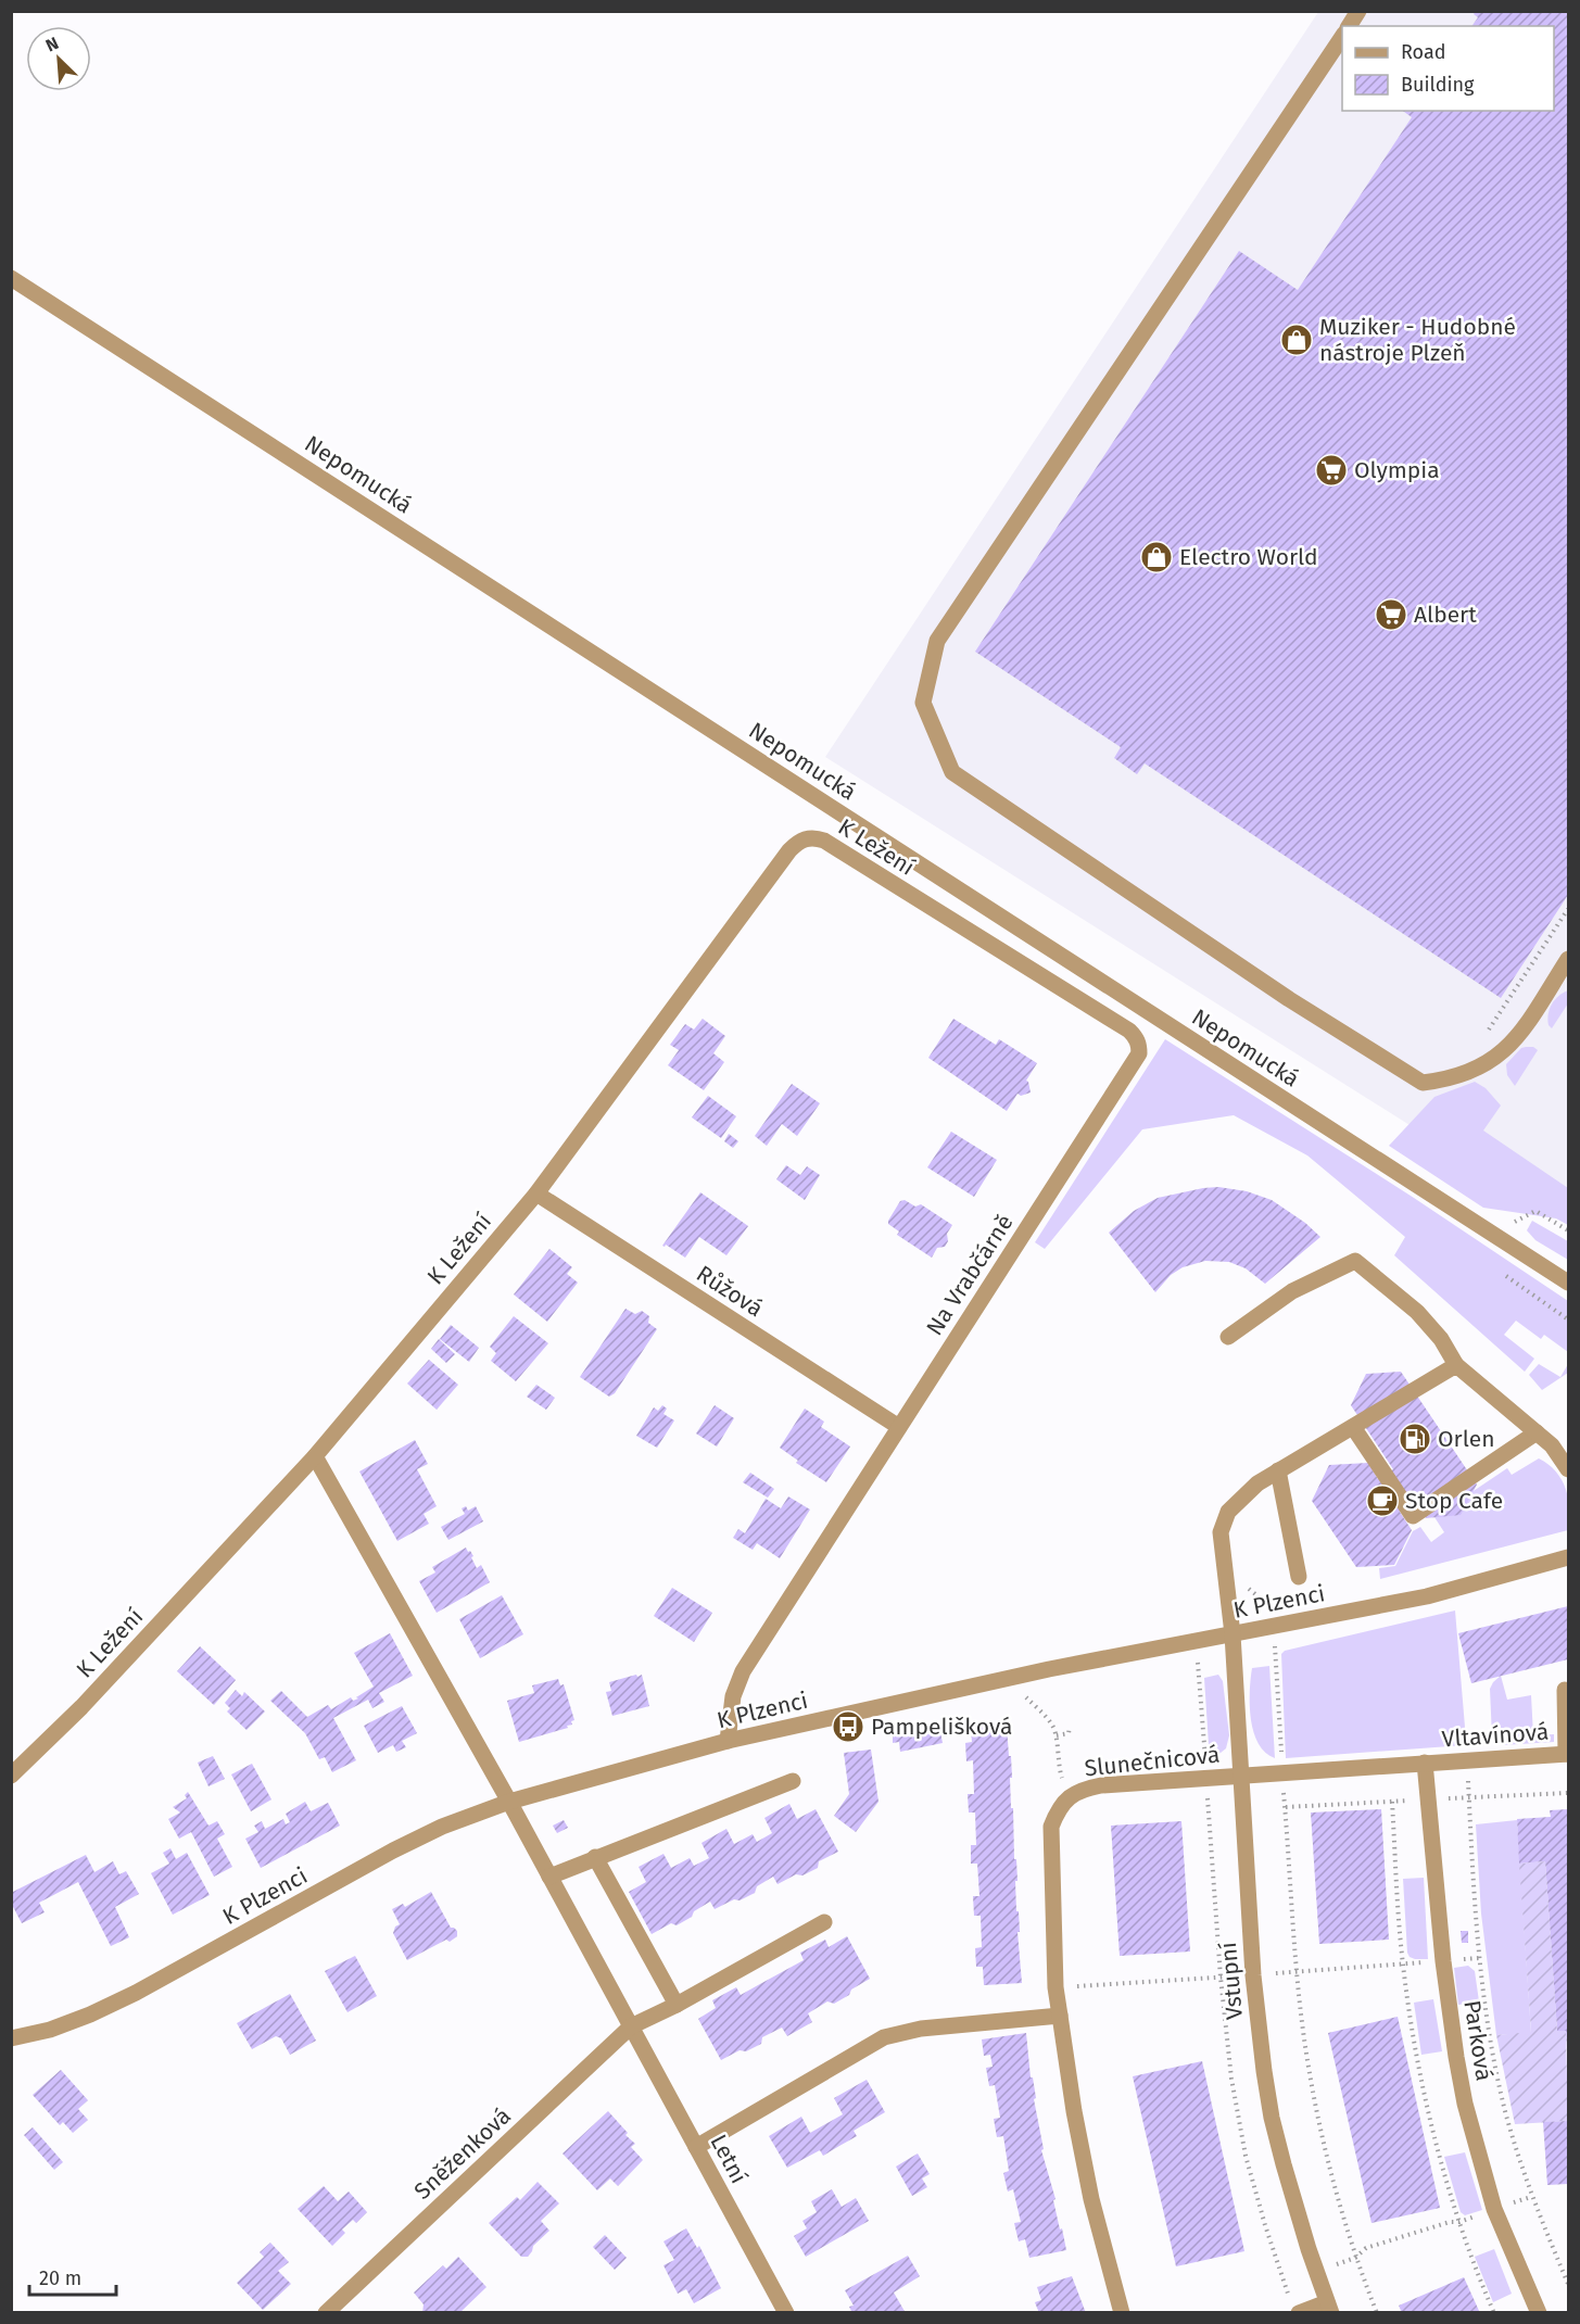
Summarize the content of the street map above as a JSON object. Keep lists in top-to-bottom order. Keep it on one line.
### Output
{"streets":{"street":["Nepomucká","K Ležení","Na Vrabčárně","Růžová","K Plzenci","Vltavínová","Slunečnicová","Vstupní","Parková","Sněženková","Letní"]},"crossings":[["K Ležení","Na Vrabčárně"],["K Ležení","Růžová"],["Na Vrabčárně","Růžová"],["Na Vrabčárně","K Plzenci"],["K Plzenci","Vstupní"],["K Plzenci","Letní"],["Vltavínová","Slunečnicová"],["Vltavínová","Parková"],["Slunečnicová","Vstupní"],["Slunečnicová","Parková"],["Sněženková","Letní"]],"places":{"shop":["Muziker - Hudobné nástroje Plzeň","Electro World"],"supermarket":["Olympia","Albert"],"fuel station":["Orlen"],"cafe":["Stop Cafe"],"bus stop":["Pampelišková"]},"legend":["Road","Building"],"scale_bar":"20 m","north":"top left"}
